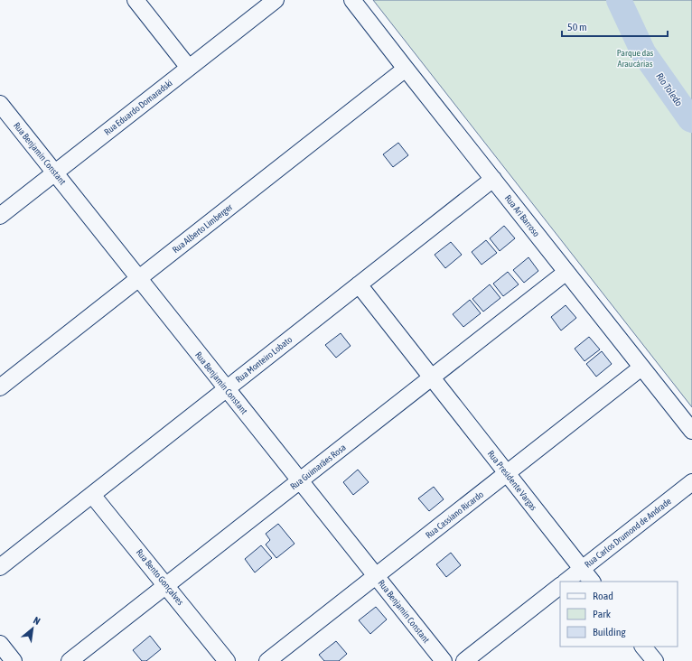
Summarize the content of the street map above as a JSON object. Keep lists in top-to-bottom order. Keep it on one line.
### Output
{"streets":{"street":["Rua Eduardo Domaradski","Rua Benjamin Constant","Rua Ari Barroso","Rua Alberto Limberger","Rua Monteiro Lobato","Rua Guimarães Rosa","Rua Presidente Vargas","Rua Cassiano Ricardo","Rua Carlos Drumond de Andrade","Rua Bento Gonçalves"]},"crossings":[["Rua Eduardo Domaradski","Rua Benjamin Constant"],["Rua Benjamin Constant","Rua Alberto Limberger"],["Rua Benjamin Constant","Rua Monteiro Lobato"],["Rua Benjamin Constant","Rua Guimarães Rosa"],["Rua Benjamin Constant","Rua Cassiano Ricardo"],["Rua Ari Barroso","Rua Alberto Limberger"],["Rua Ari Barroso","Rua Monteiro Lobato"],["Rua Ari Barroso","Rua Guimarães Rosa"],["Rua Ari Barroso","Rua Cassiano Ricardo"],["Rua Monteiro Lobato","Rua Presidente Vargas"],["Rua Monteiro Lobato","Rua Bento Gonçalves"],["Rua Guimarães Rosa","Rua Presidente Vargas"],["Rua Guimarães Rosa","Rua Bento Gonçalves"],["Rua Presidente Vargas","Rua Cassiano Ricardo"],["Rua Presidente Vargas","Rua Carlos Drumond de Andrade"]],"water":["Rio Toledo"],"parks":["Parque das Araucárias"],"legend":["Road","Park","Building"],"scale_bar":"50 m","north":"top right"}
